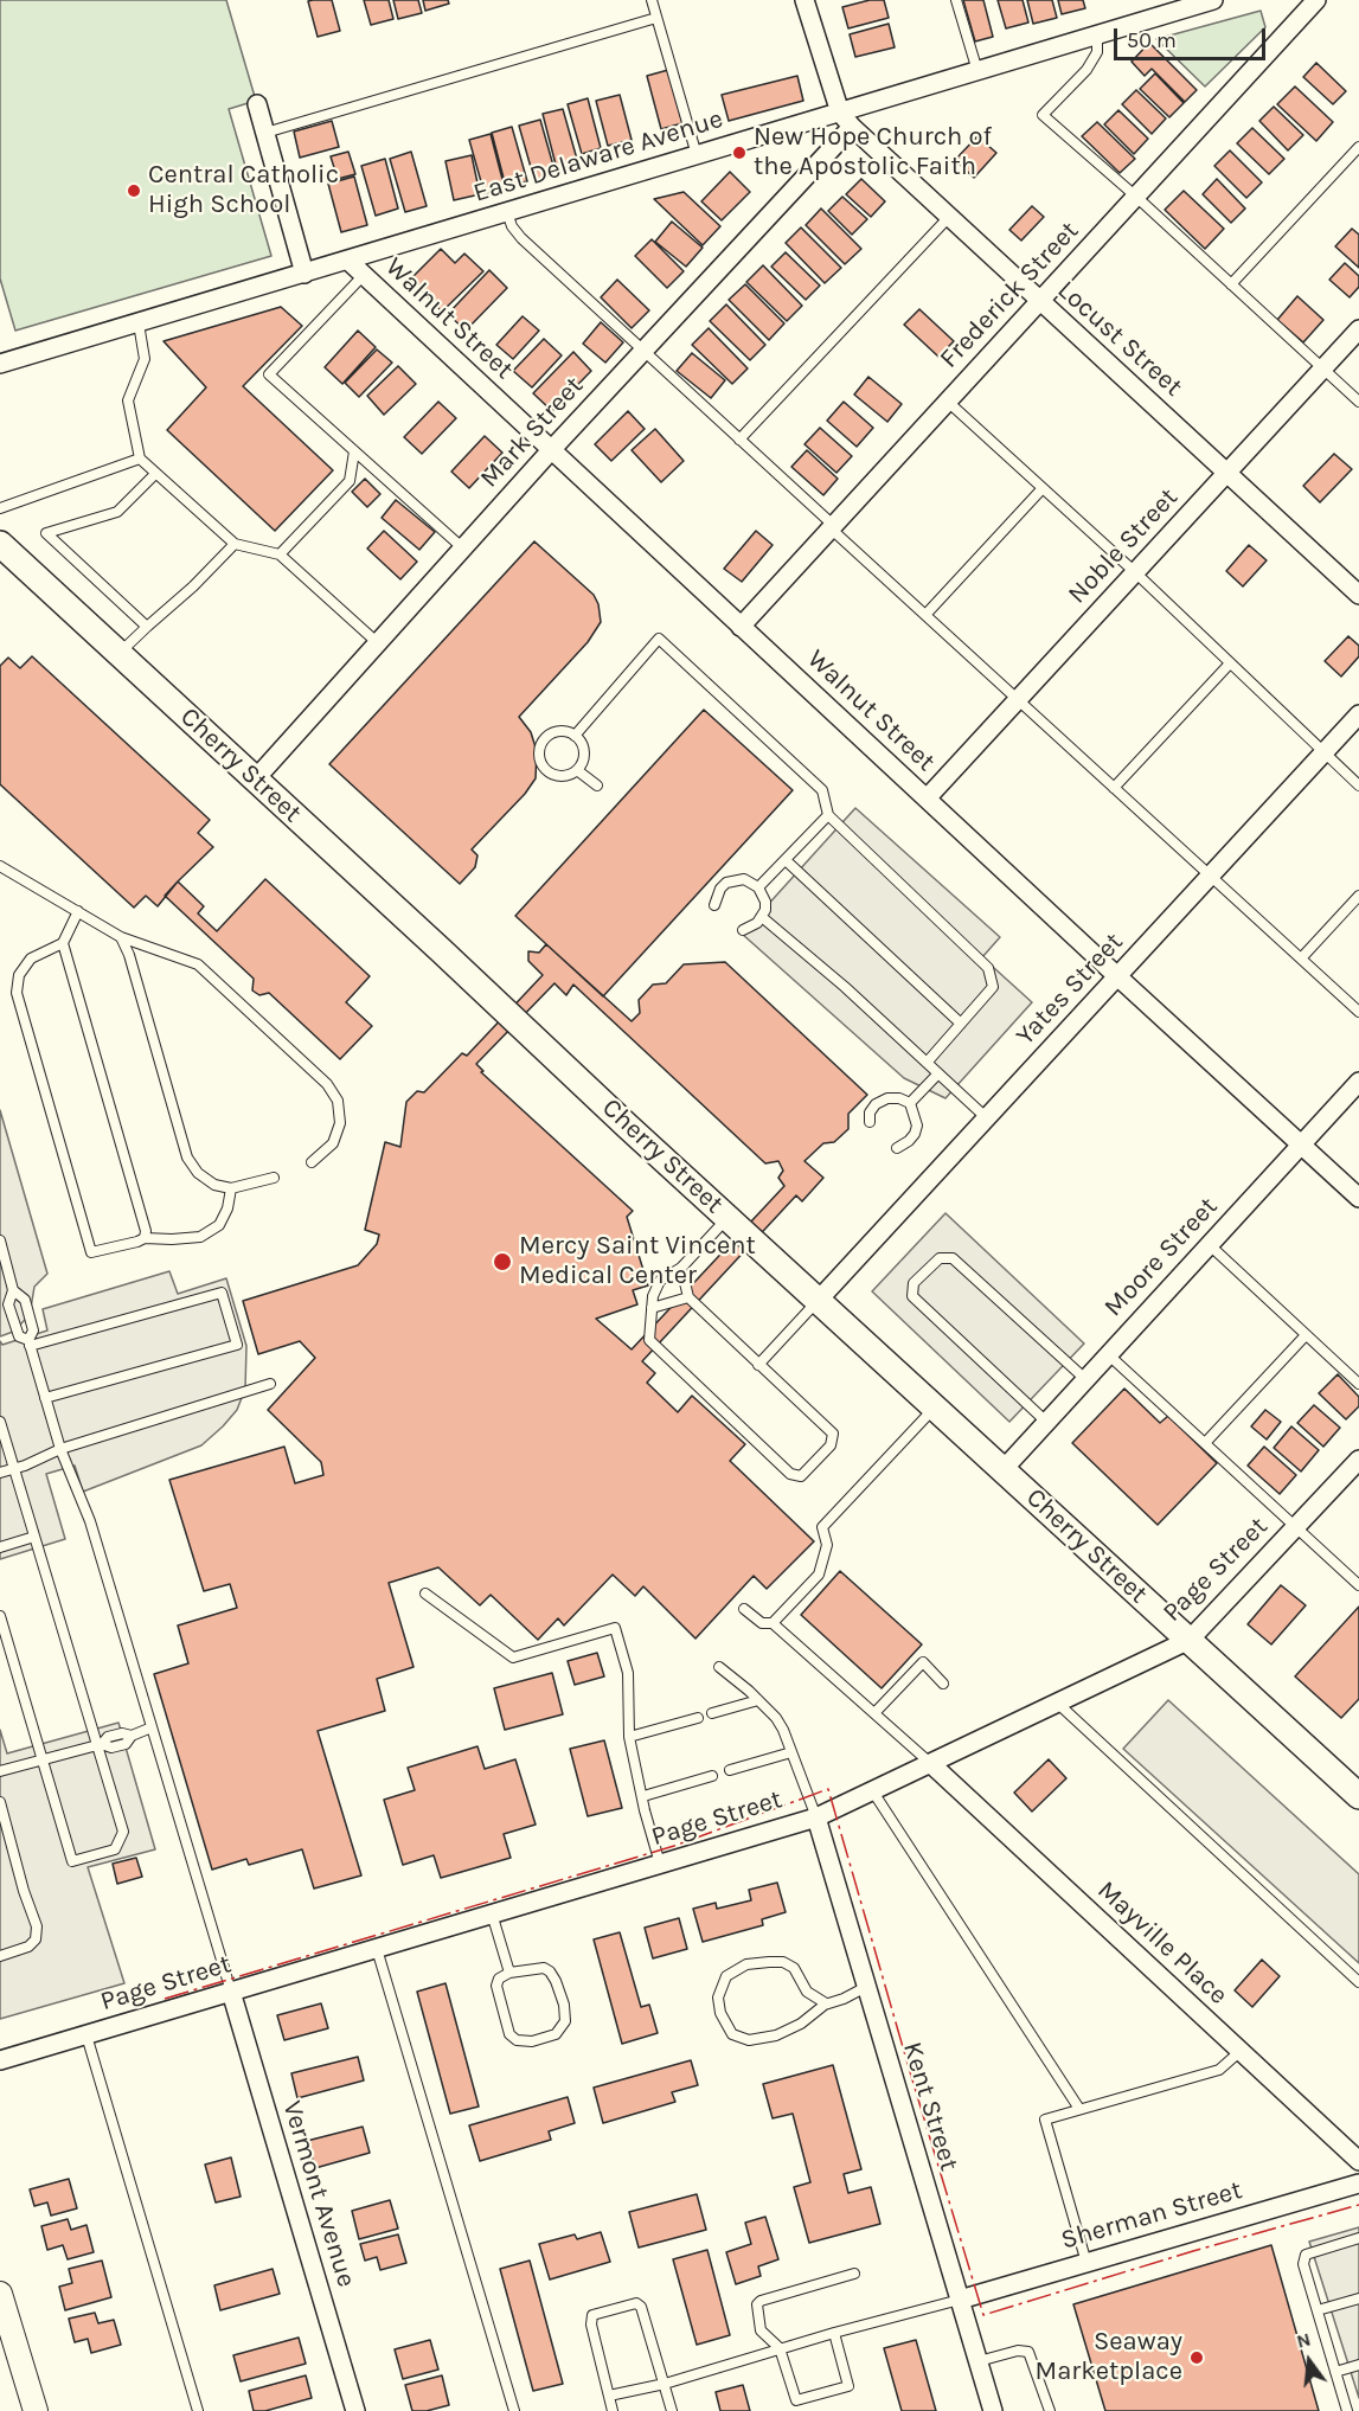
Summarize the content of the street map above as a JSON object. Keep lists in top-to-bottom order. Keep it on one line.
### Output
{"streets":{"main road":["Cherry Street"],"street":["East Delaware Avenue","Frederick Street","Walnut Street","Locust Street","Mark Street","Noble Street","Yates Street","Moore Street","Page Street","Mayville Place","Kent Street","Vermont Avenue","Sherman Street"]},"crossings":[["East Delaware Avenue","Walnut Street"],["East Delaware Avenue","Locust Street"],["Frederick Street","Walnut Street"],["Frederick Street","Locust Street"],["Walnut Street","Mark Street"],["Walnut Street","Noble Street"],["Walnut Street","Yates Street"],["Walnut Street","Moore Street"],["Locust Street","Mark Street"],["Locust Street","Noble Street"],["Mark Street","Cherry Street"],["Cherry Street","Yates Street"],["Cherry Street","Moore Street"],["Cherry Street","Page Street"],["Page Street","Mayville Place"],["Page Street","Kent Street"],["Page Street","Vermont Avenue"],["Kent Street","Sherman Street"]],"places":["New Hope Church of the Apostolic Faith","Central Catholic High School","Mercy Saint Vincent Medical Center","Seaway Marketplace"],"scale_bar":"50 m","north":"top"}
